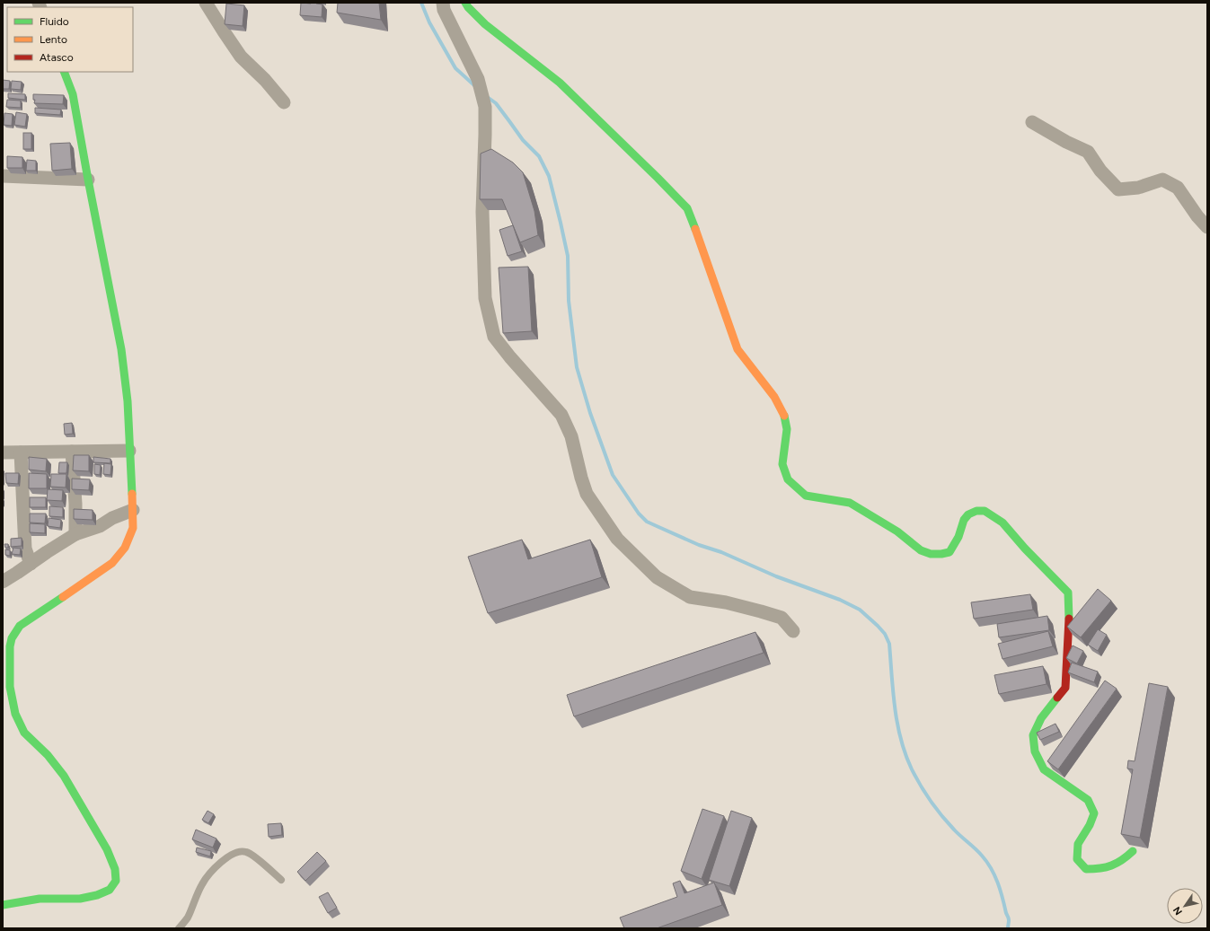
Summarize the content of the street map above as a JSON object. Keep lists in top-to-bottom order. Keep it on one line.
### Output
{"legend":["Fluido","Lento","Atasco"],"north":"bottom left"}
